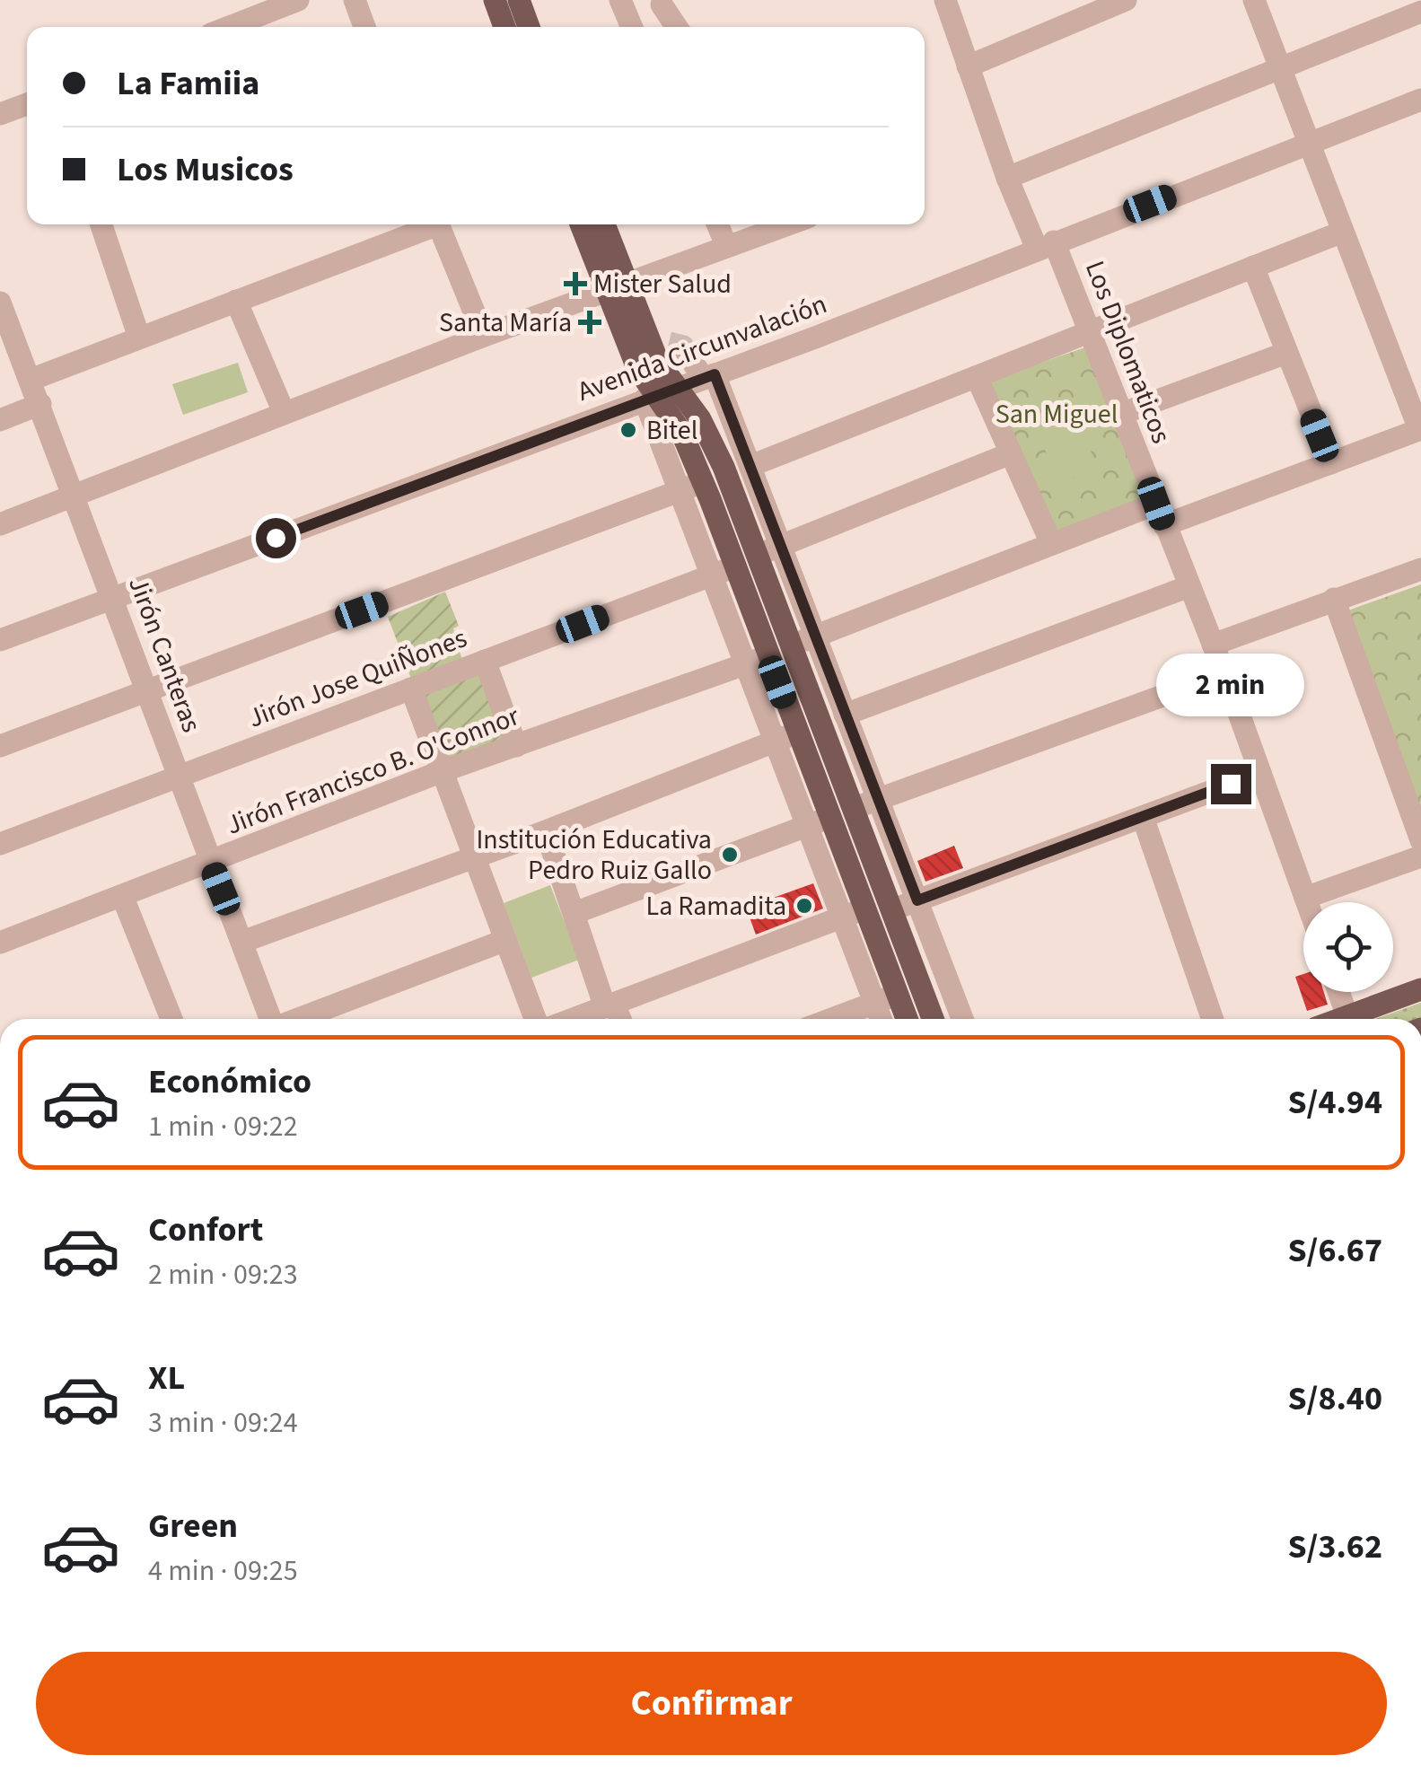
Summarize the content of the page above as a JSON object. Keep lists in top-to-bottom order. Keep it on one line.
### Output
{"streets":{"street":["Avenida Circunvalación","Los Diplomaticos","Jirón Canteras","Jirón Jose QuiÑones","Jirón Francisco B. O'Connor"]},"crossings":[["Avenida Circunvalación","Los Diplomaticos"],["Avenida Circunvalación","Jirón Canteras"],["Jirón Canteras","Jirón Jose QuiÑones"],["Jirón Canteras","Jirón Francisco B. O'Connor"]],"parks":["San Miguel"],"places":{"health":["Mister Salud","Santa María"],"other":["Bitel","Institución Educativa Pedro Ruiz Gallo","La Ramadita"]},"page":{"banner":["La Famiia","Los Musicos"],"bubble":"2 min","list":[{"name":"Económico","note":"1 min · 09:22","value":"S/4.94"},{"name":"Confort","note":"2 min · 09:23","value":"S/6.67"},{"name":"XL","note":"3 min · 09:24","value":"S/8.40"},{"name":"Green","note":"4 min · 09:25","value":"S/3.62"}],"buttons":"Confirmar"}}
